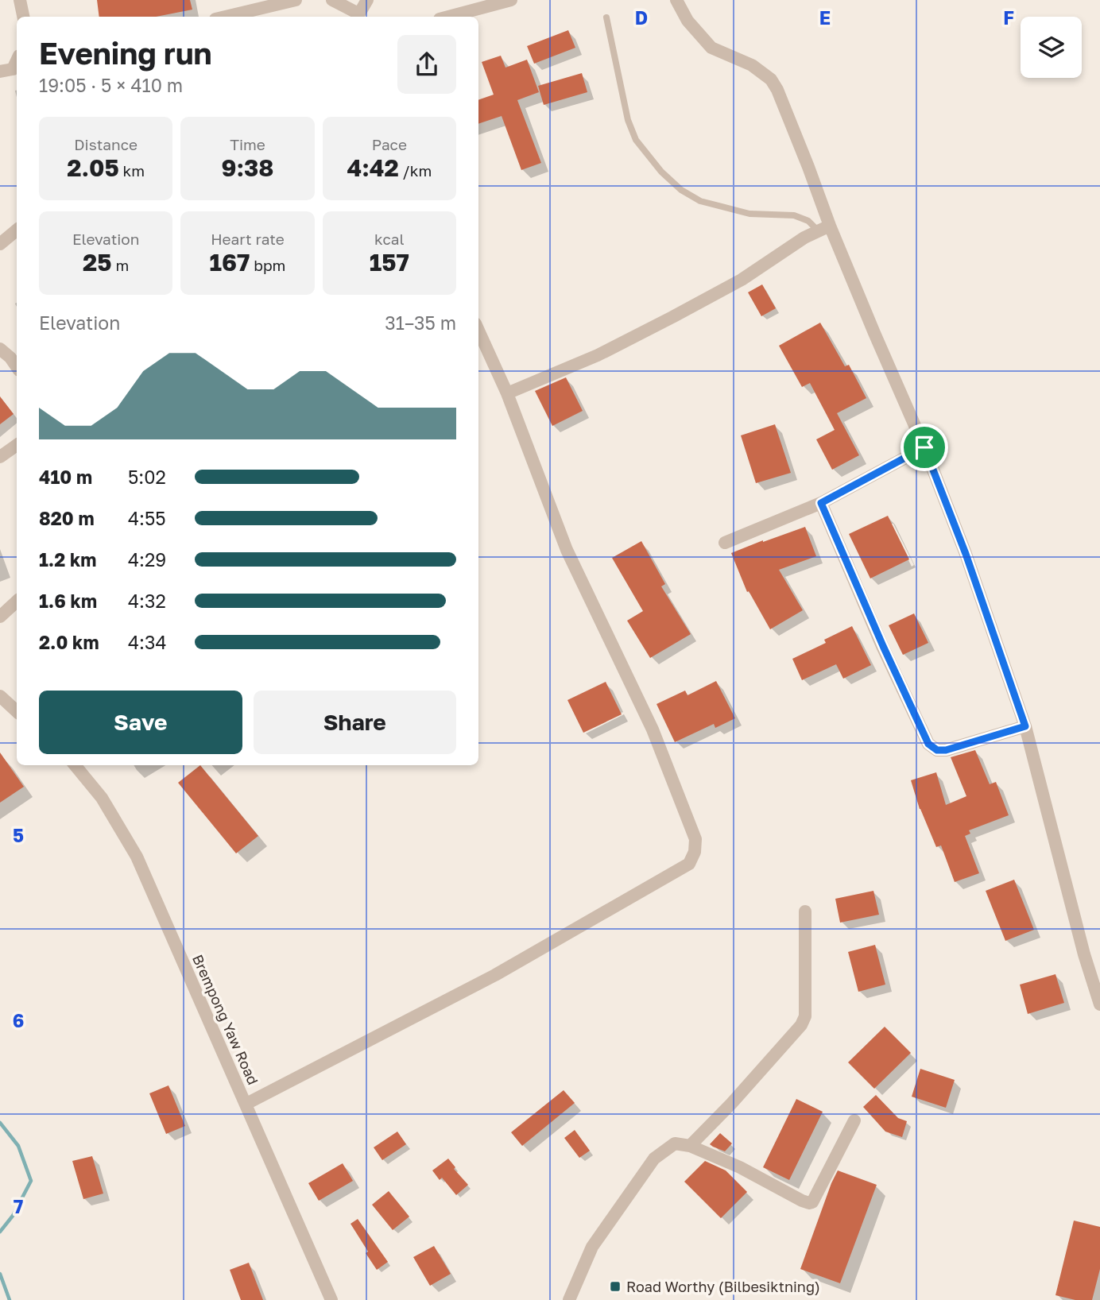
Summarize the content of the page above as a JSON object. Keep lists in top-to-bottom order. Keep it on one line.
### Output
{"streets":{"street":["Brempong Yaw Road"]},"places":{"transit":["Road Worthy (Bilbesiktning)"]},"page":{"heading":["Evening run","19:05 · 5 × 410 m"],"stats":[["Distance","2.05 km"],["Time","9:38"],["Pace","4:42 /km"],["Elevation","25 m"],["Heart rate","167 bpm"],["kcal","157"]],"chart":["Elevation","31–35 m"],"list":[{"name":"410 m","note":"5:02"},{"name":"820 m","note":"4:55"},{"name":"1.2 km","note":"4:29"},{"name":"1.6 km","note":"4:32"},{"name":"2.0 km","note":"4:34"}],"buttons":["Save","Share"]},"grid":{"columns":["D","E","F"],"rows":["5","6","7"]}}
